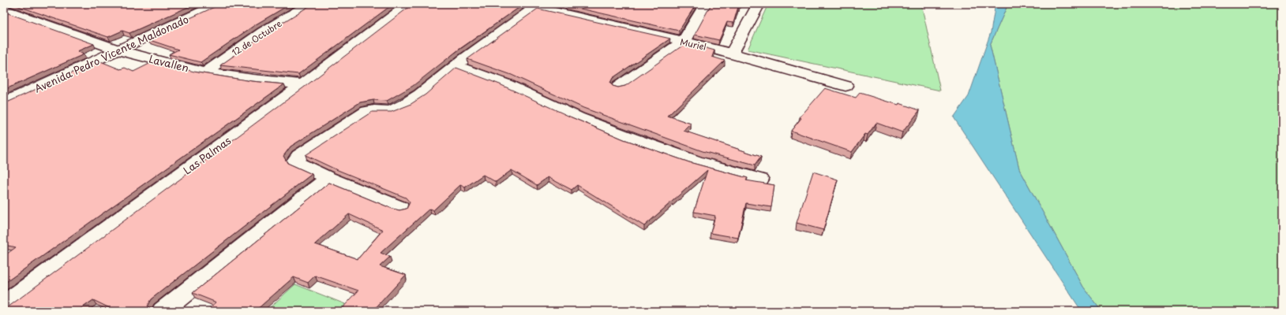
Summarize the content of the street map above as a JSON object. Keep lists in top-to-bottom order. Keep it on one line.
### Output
{"streets":{"street":["12 de Octubre","Muriel","Avenida Pedro Vicente Maldonado","Lavallen","Las Palmas"]},"crossings":[["12 de Octubre","Lavallen"],["Avenida Pedro Vicente Maldonado","Lavallen"],["Lavallen","Las Palmas"]]}
